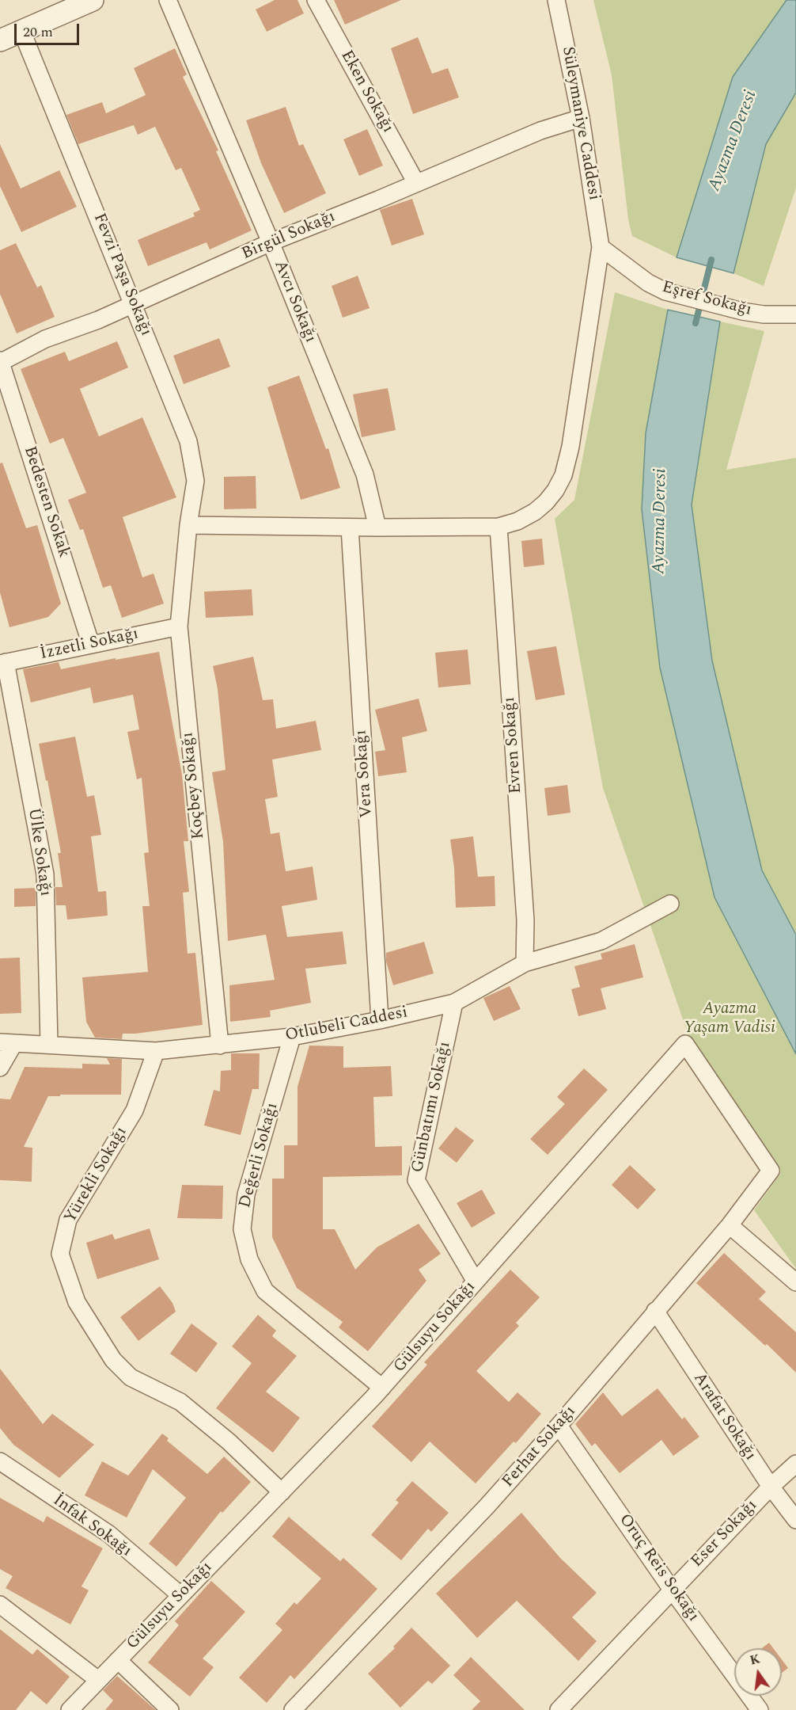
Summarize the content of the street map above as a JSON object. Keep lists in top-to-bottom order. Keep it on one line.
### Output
{"streets":{"street":["Eken Sokağı","Süleymaniye Caddesi","Birgül Sokağı","Fevzi Paşa Sokağı","Eşref Sokağı","Avcı Sokağı","Bedesten Sokak","İzzetli Sokağı","Evren Sokağı","Vera Sokağı","Koçbey Sokağı","Ülke Sokağı","Otlubeli Caddesi","Günbatımı Sokağı","Değerli Sokağı","Yürekli Sokağı","Gülsuyu Sokağı","Arafat Sokağı","Ferhat Sokağı","İnfak Sokağı","Eser Sokağı","Oruç Reis Sokağı"]},"crossings":[["Eken Sokağı","Birgül Sokağı"],["Süleymaniye Caddesi","Birgül Sokağı"],["Süleymaniye Caddesi","Fevzi Paşa Sokağı"],["Süleymaniye Caddesi","Eşref Sokağı"],["Süleymaniye Caddesi","Avcı Sokağı"],["Süleymaniye Caddesi","Evren Sokağı"],["Süleymaniye Caddesi","Vera Sokağı"],["Süleymaniye Caddesi","Koçbey Sokağı"],["Birgül Sokağı","Fevzi Paşa Sokağı"],["Birgül Sokağı","Avcı Sokağı"],["Birgül Sokağı","Bedesten Sokak"],["Fevzi Paşa Sokağı","Koçbey Sokağı"],["Bedesten Sokak","İzzetli Sokağı"],["İzzetli Sokağı","Koçbey Sokağı"],["İzzetli Sokağı","Ülke Sokağı"],["Evren Sokağı","Otlubeli Caddesi"],["Vera Sokağı","Otlubeli Caddesi"],["Koçbey Sokağı","Otlubeli Caddesi"],["Ülke Sokağı","Otlubeli Caddesi"],["Otlubeli Caddesi","Günbatımı Sokağı"],["Otlubeli Caddesi","Değerli Sokağı"],["Otlubeli Caddesi","Yürekli Sokağı"],["Günbatımı Sokağı","Gülsuyu Sokağı"],["Değerli Sokağı","Gülsuyu Sokağı"],["Yürekli Sokağı","Gülsuyu Sokağı"],["Gülsuyu Sokağı","Ferhat Sokağı"],["Gülsuyu Sokağı","İnfak Sokağı"],["Arafat Sokağı","Ferhat Sokağı"],["Arafat Sokağı","Eser Sokağı"],["Ferhat Sokağı","Oruç Reis Sokağı"],["Eser Sokağı","Oruç Reis Sokağı"]],"water":["Ayazma Deresi"],"parks":["Ayazma Yaşam Vadisi"],"scale_bar":"20 m","north":"top"}
